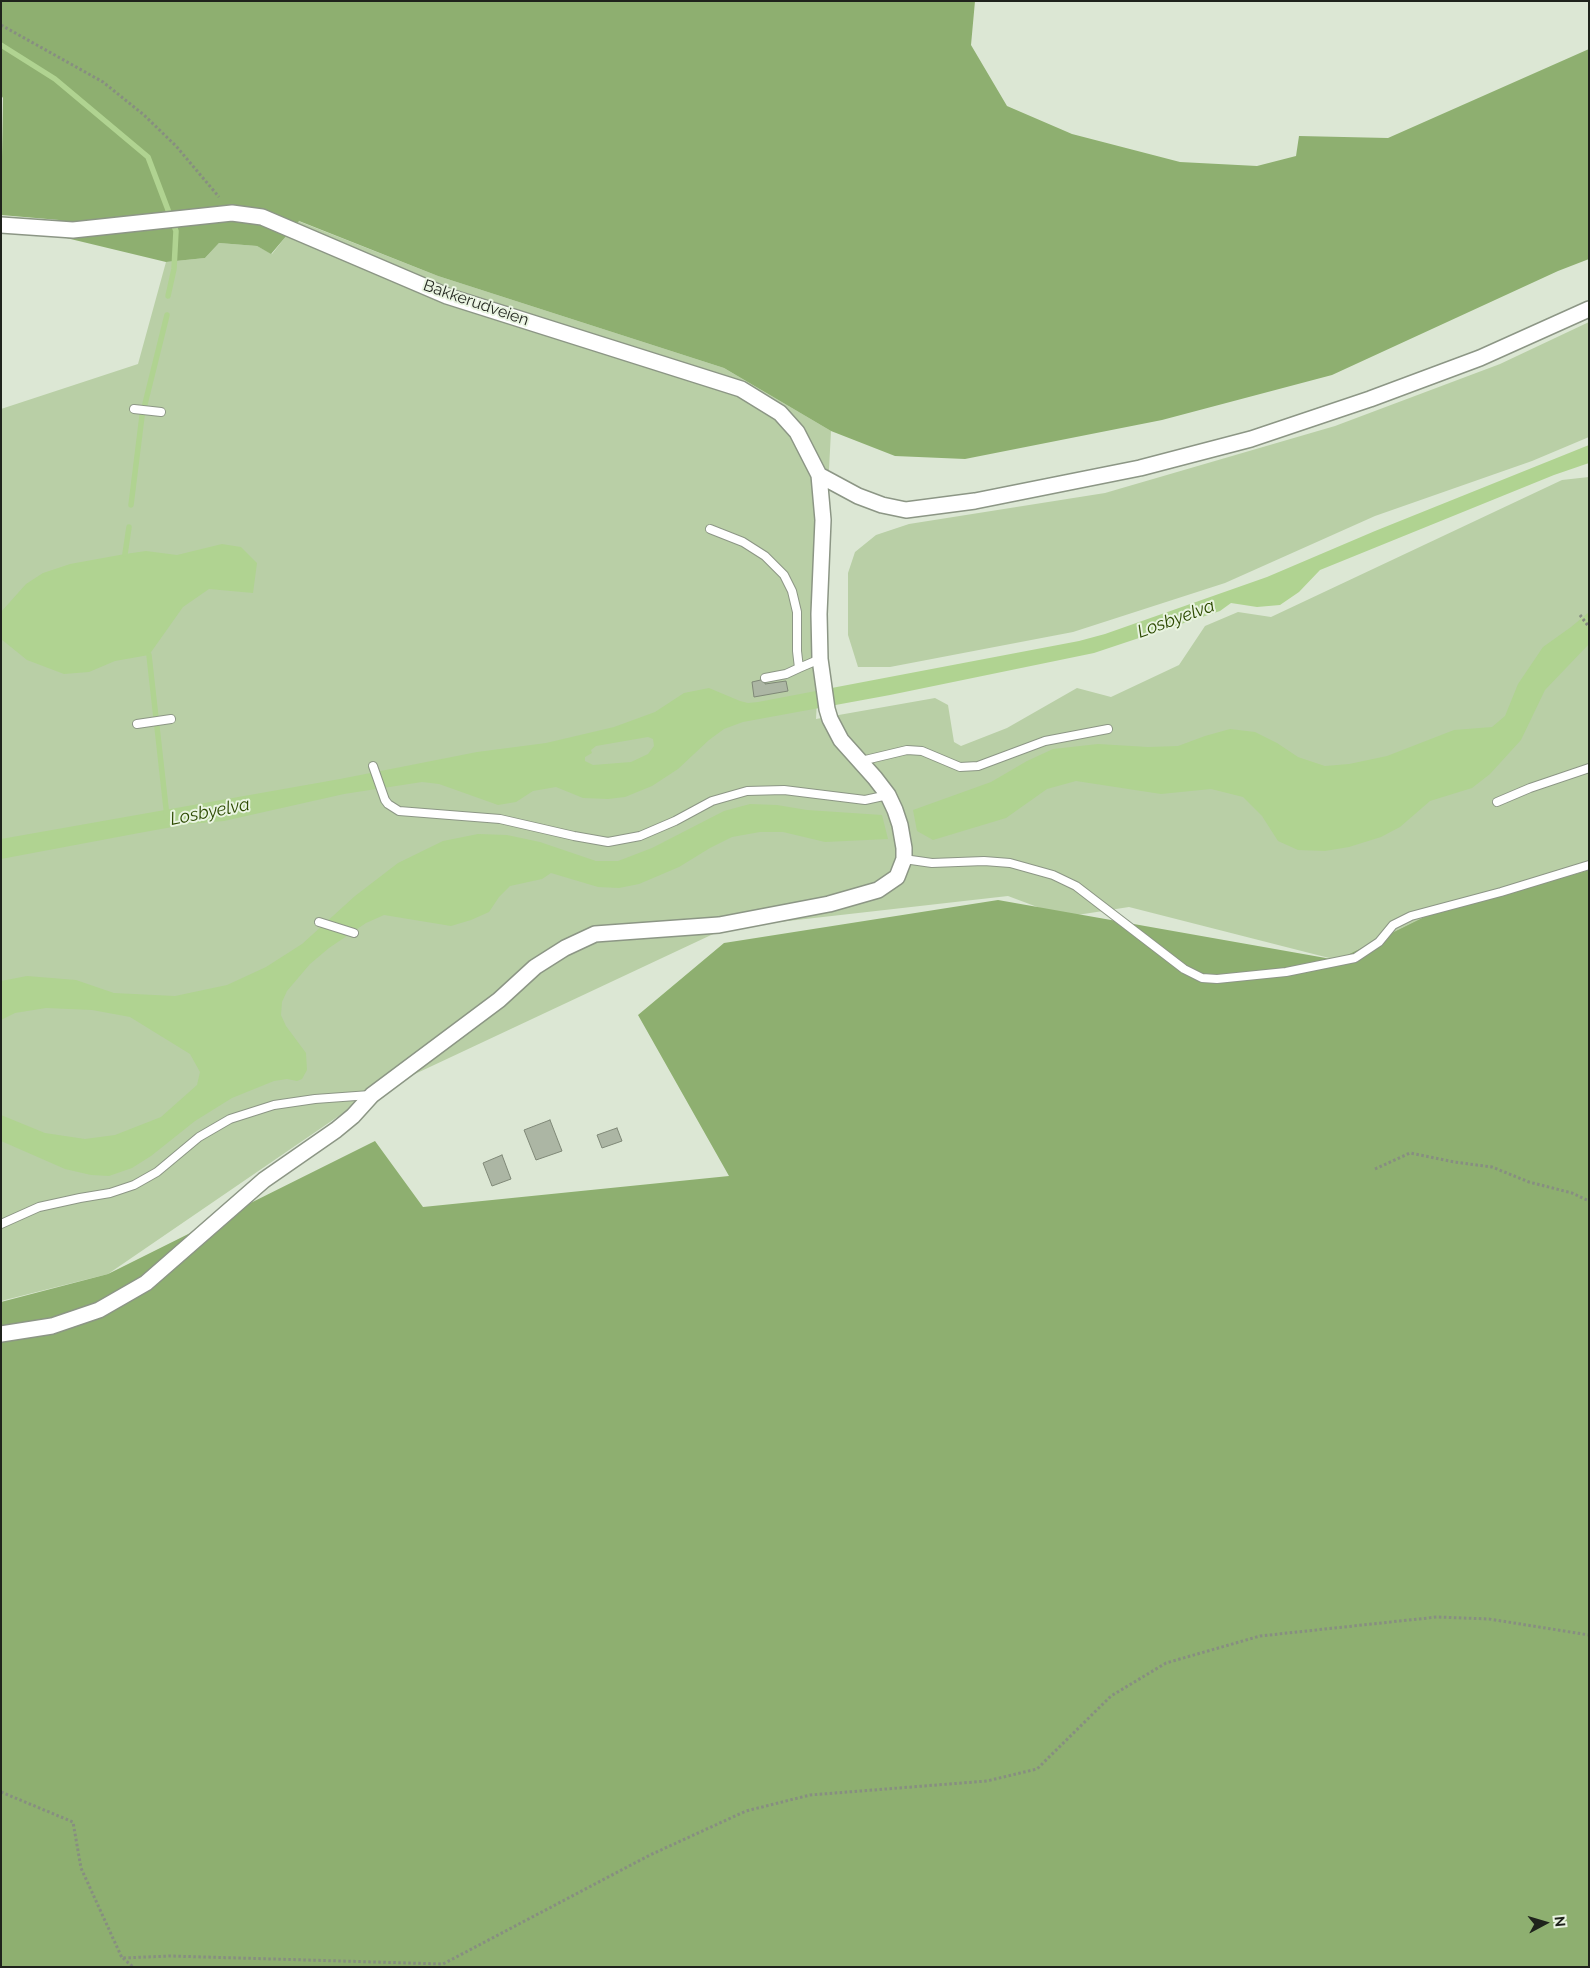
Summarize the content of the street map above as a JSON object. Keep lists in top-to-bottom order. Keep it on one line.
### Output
{"streets":{"street":["Bakkerudveien"]},"water":["Losbyelva"],"north":"right"}
